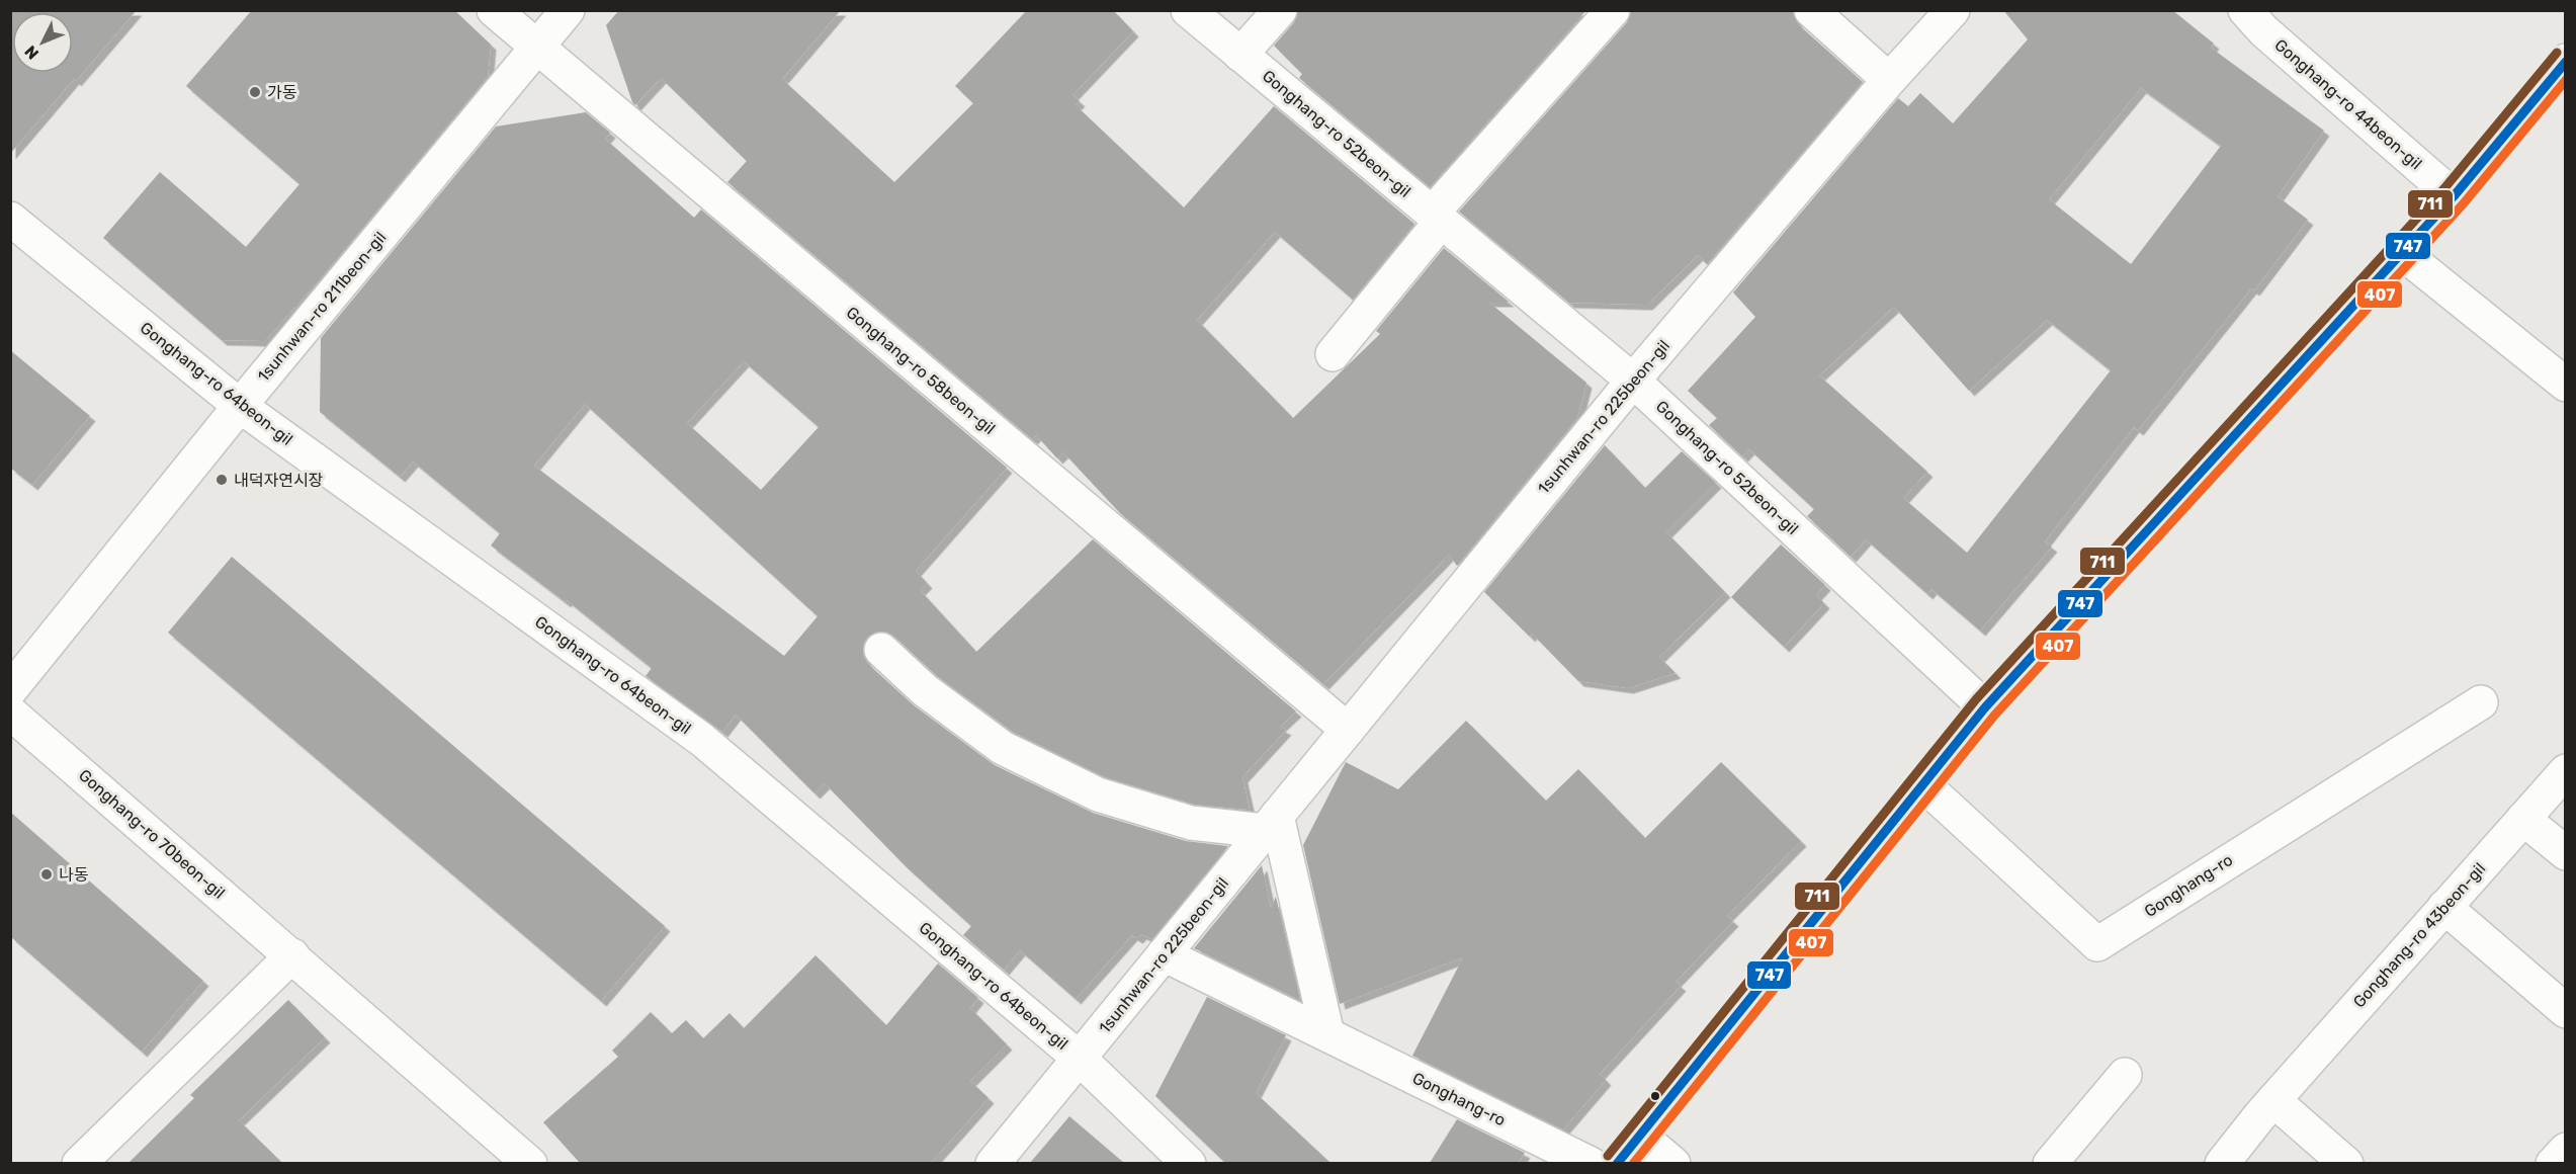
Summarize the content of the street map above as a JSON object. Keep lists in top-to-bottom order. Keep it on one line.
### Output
{"streets":{"street":["Gonghang-ro 44beon-gil","Gonghang-ro 52beon-gil","1sunhwan-ro 211beon-gil","Gonghang-ro 58beon-gil","Gonghang-ro 64beon-gil","1sunhwan-ro 225beon-gil","Gonghang-ro 70beon-gil","Gonghang-ro","Gonghang-ro 43beon-gil"]},"crossings":[["Gonghang-ro 52beon-gil","1sunhwan-ro 225beon-gil"],["1sunhwan-ro 211beon-gil","Gonghang-ro 58beon-gil"],["1sunhwan-ro 211beon-gil","Gonghang-ro 64beon-gil"],["Gonghang-ro 58beon-gil","1sunhwan-ro 225beon-gil"],["Gonghang-ro 64beon-gil","1sunhwan-ro 225beon-gil"],["1sunhwan-ro 225beon-gil","Gonghang-ro"]],"places":["가동","내덕자연시장","나동"],"lines":["transit line 711","transit line 747","transit line 407"],"north":"bottom left"}
